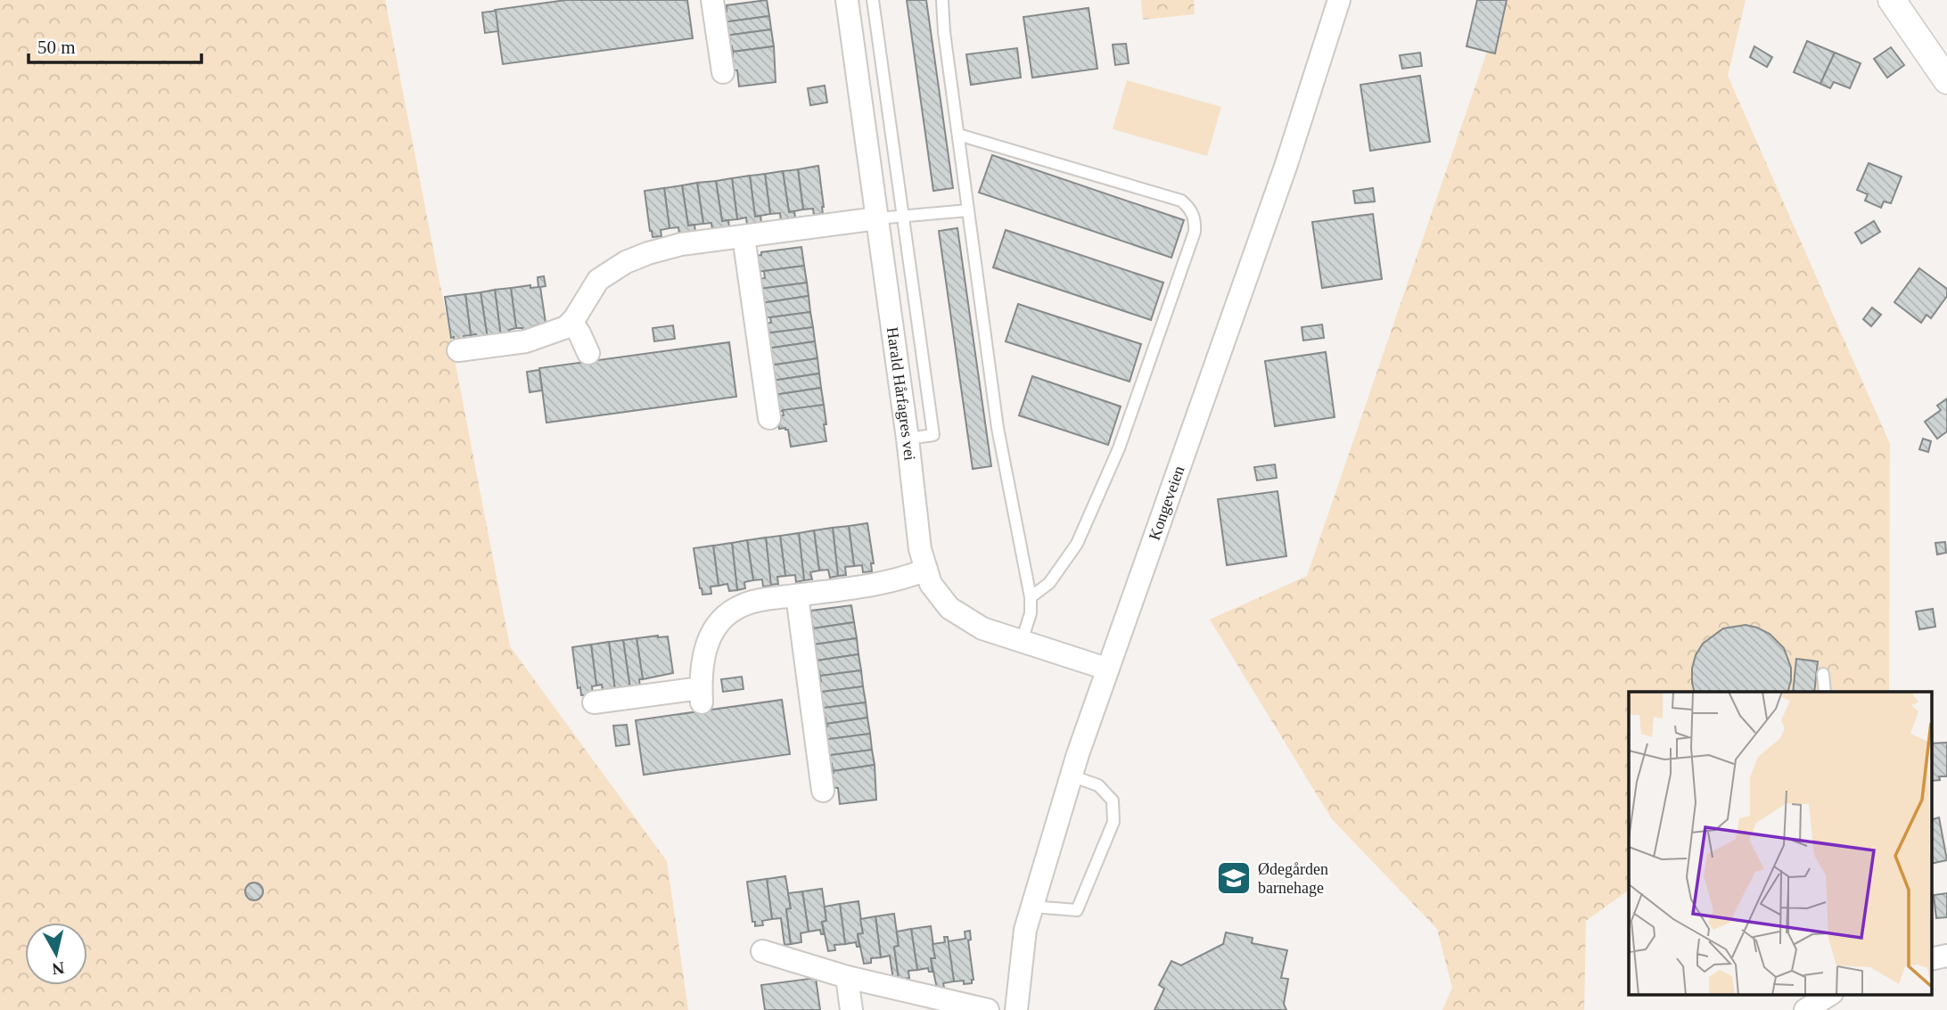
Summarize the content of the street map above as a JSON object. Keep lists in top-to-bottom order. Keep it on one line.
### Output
{"streets":{"street":["Harald Hårfagres vei","Kongeveien"]},"crossings":[["Harald Hårfagres vei","Kongeveien"]],"places":{"school or university":["Ødegården barnehage"]},"scale_bar":"50 m","north":"bottom"}
